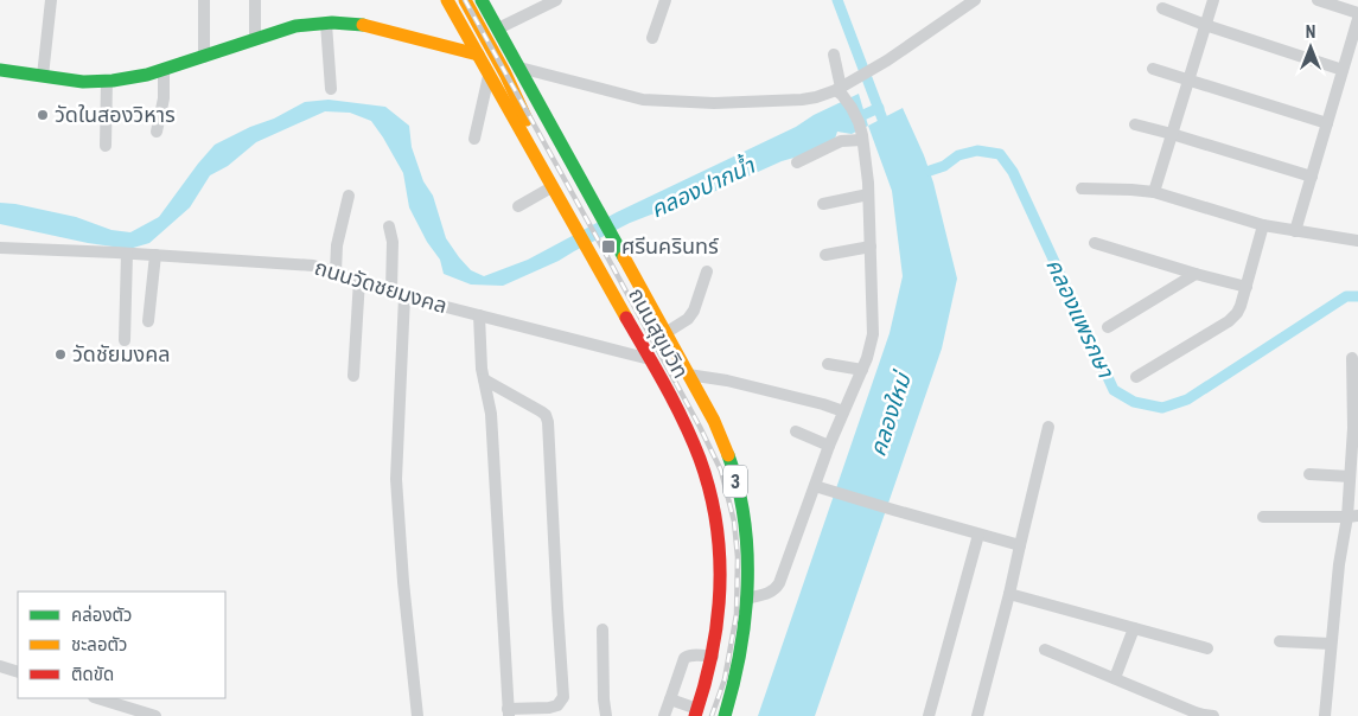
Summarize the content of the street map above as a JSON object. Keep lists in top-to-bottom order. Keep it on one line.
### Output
{"streets":{"main road":["ถนนสุขุมวิท","3"],"street":["ถนนวัดชยมงคล"]},"crossings":[["ถนนวัดชยมงคล","ถนนสุขุมวิท"]],"water":["คลองปากน้ำ","คลองแพรกษา","คลองใหม่"],"places":{"other":["วัดในสองวิหาร","วัดชัยมงคล"],"transit":["ศรีนครินทร์"]},"legend":["คล่องตัว","ชะลอตัว","ติดขัด"],"north":"top"}
